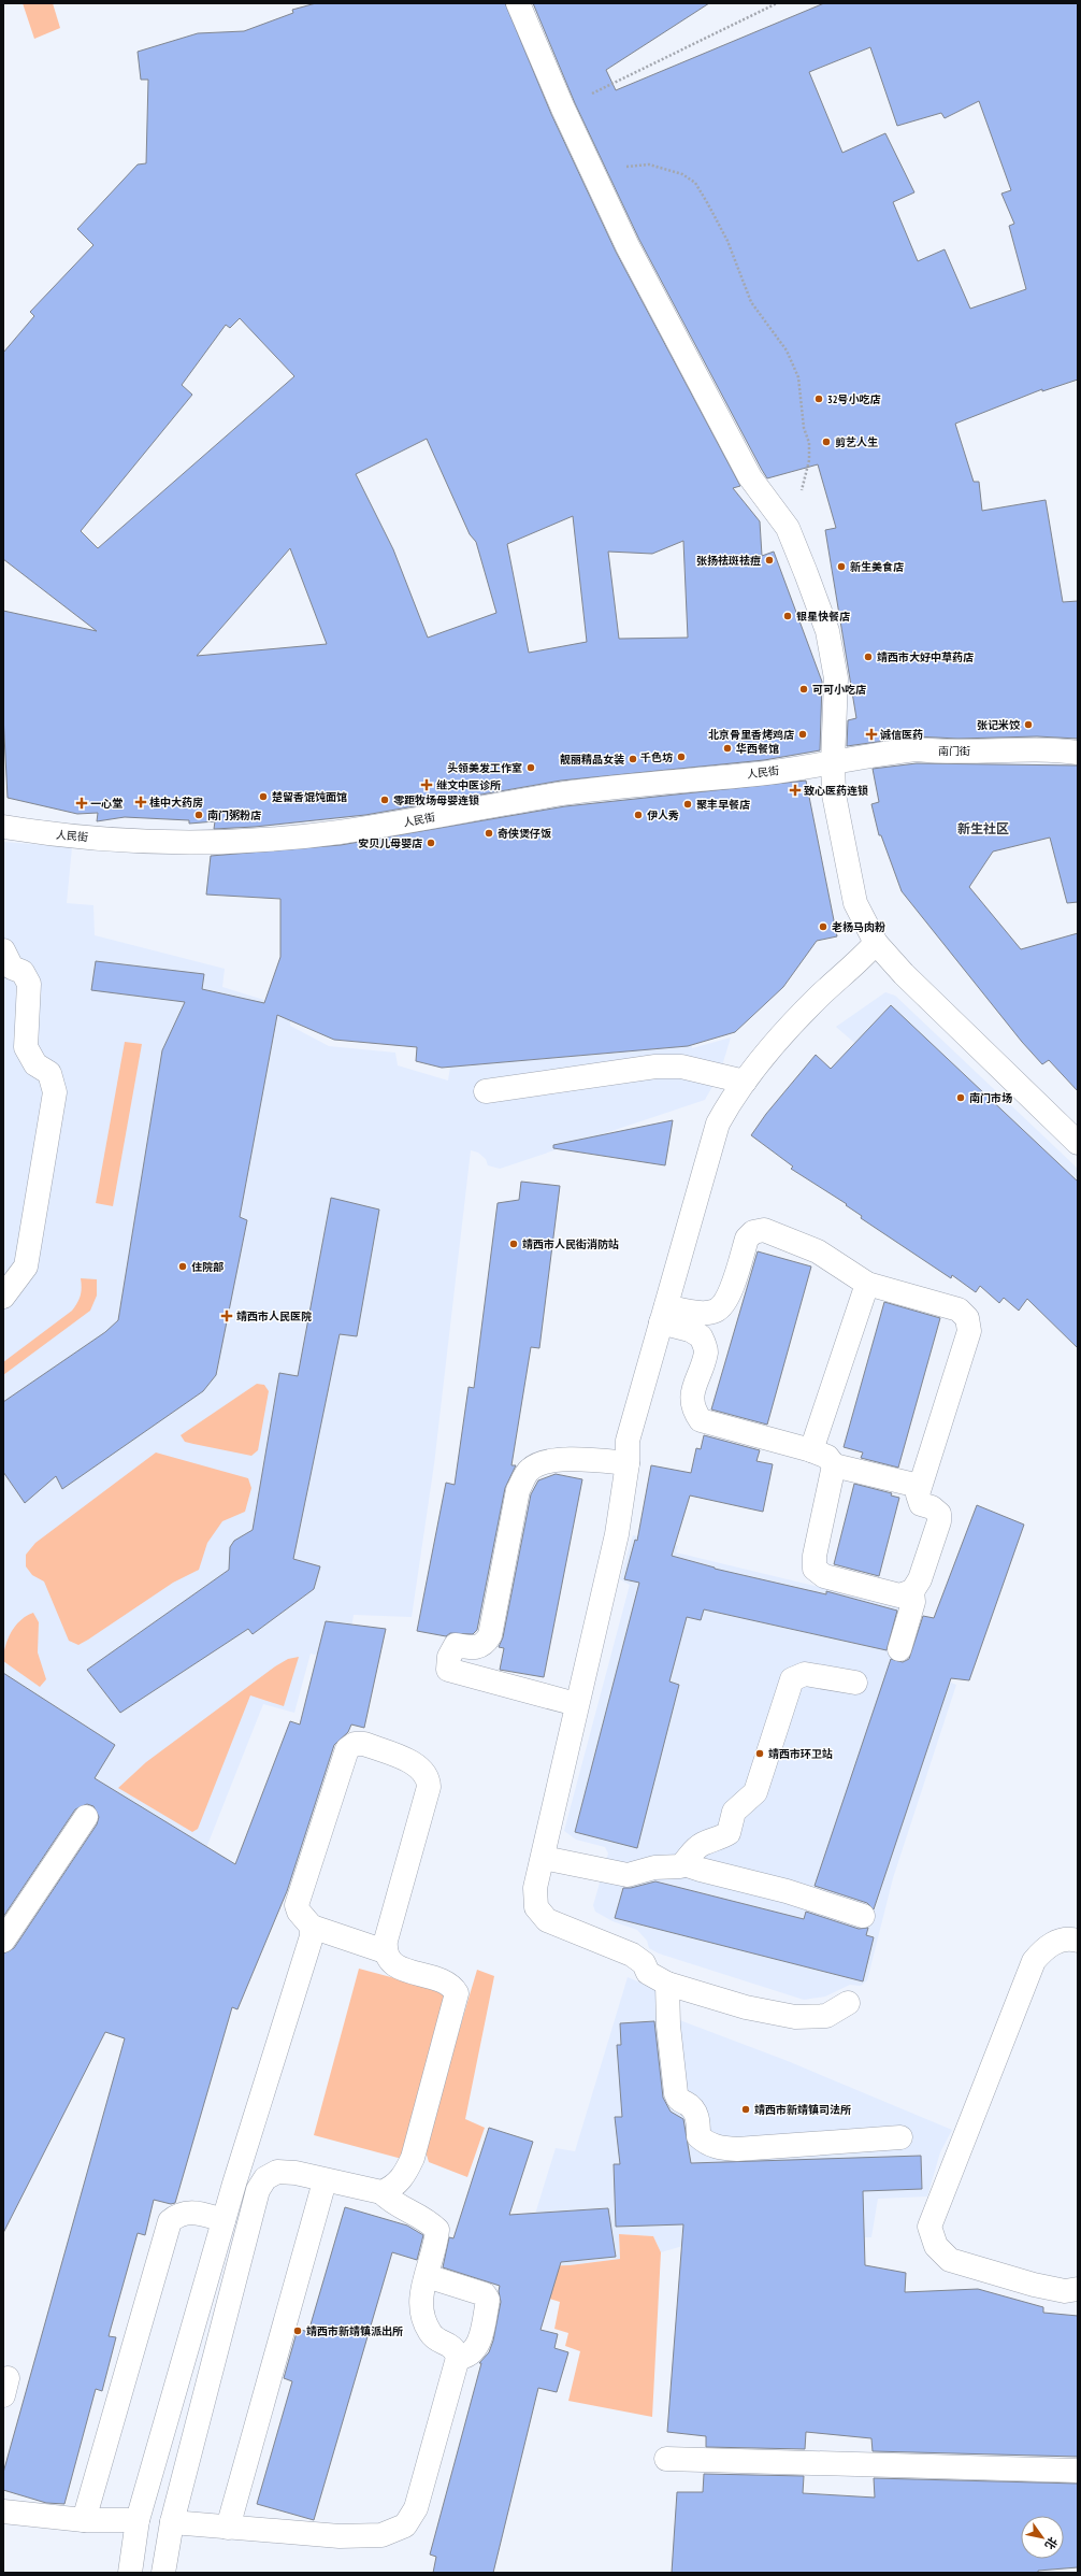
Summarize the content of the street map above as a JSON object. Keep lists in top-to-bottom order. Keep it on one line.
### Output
{"streets":{"street":["南门街","人民街"]},"crossings":[["南门街","人民街"]],"districts":["新生社区"],"places":{"other":["32号小吃店","剪艺人生","张扬祛斑祛痘","新生美食店","银星快餐店","靖西市大好中草药店","可可小吃店","张记米饺","北京骨里香烤鸡店","华西餐馆","千色坊","靓丽精品女装","头领美发工作室","楚留香馄饨面馆","零距牧场母婴连锁","聚丰早餐店","南门粥粉店","伊人秀","奇侠煲仔饭","安贝儿母婴店","老杨马肉粉","南门市场","靖西市人民街消防站","住院部","靖西市环卫站","靖西市新靖镇司法所","靖西市新靖镇派出所"],"health":["诚信医药","继文中医诊所","致心医药连锁","桂中大药房","一心堂","靖西市人民医院"]},"north":"bottom right"}
